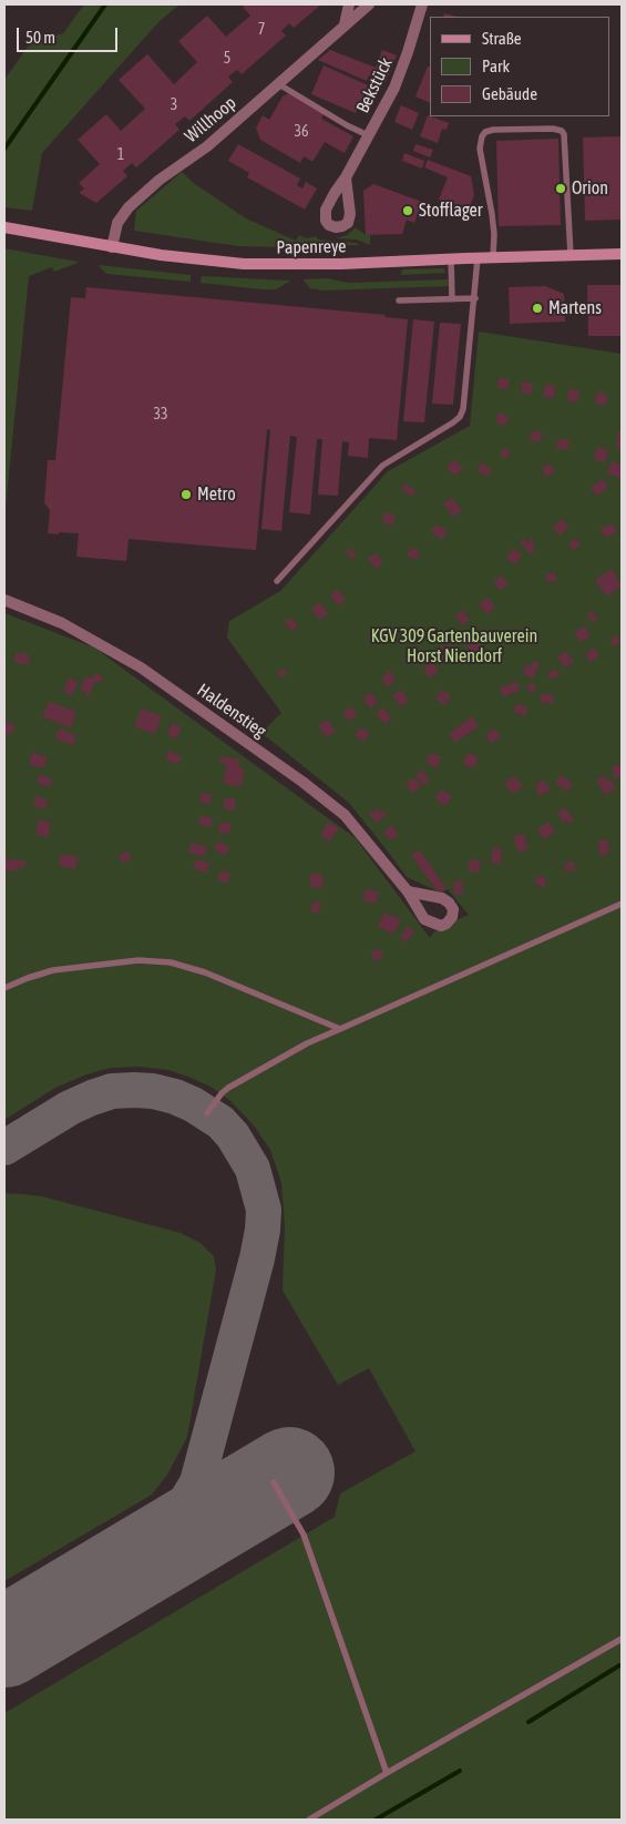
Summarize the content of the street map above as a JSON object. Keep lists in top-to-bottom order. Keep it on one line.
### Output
{"streets":{"main road":["Papenreye"],"street":["Bekstück","Willhoop","Haldenstieg"]},"crossings":[["Willhoop","Papenreye"]],"parks":["KGV 309 Gartenbauverein Horst Niendorf"],"places":["Orion","Stofflager","Martens","Metro"],"house_numbers":["7","5","3","36","1","33"],"legend":["Straße","Park","Gebäude"],"scale_bar":"50 m"}
